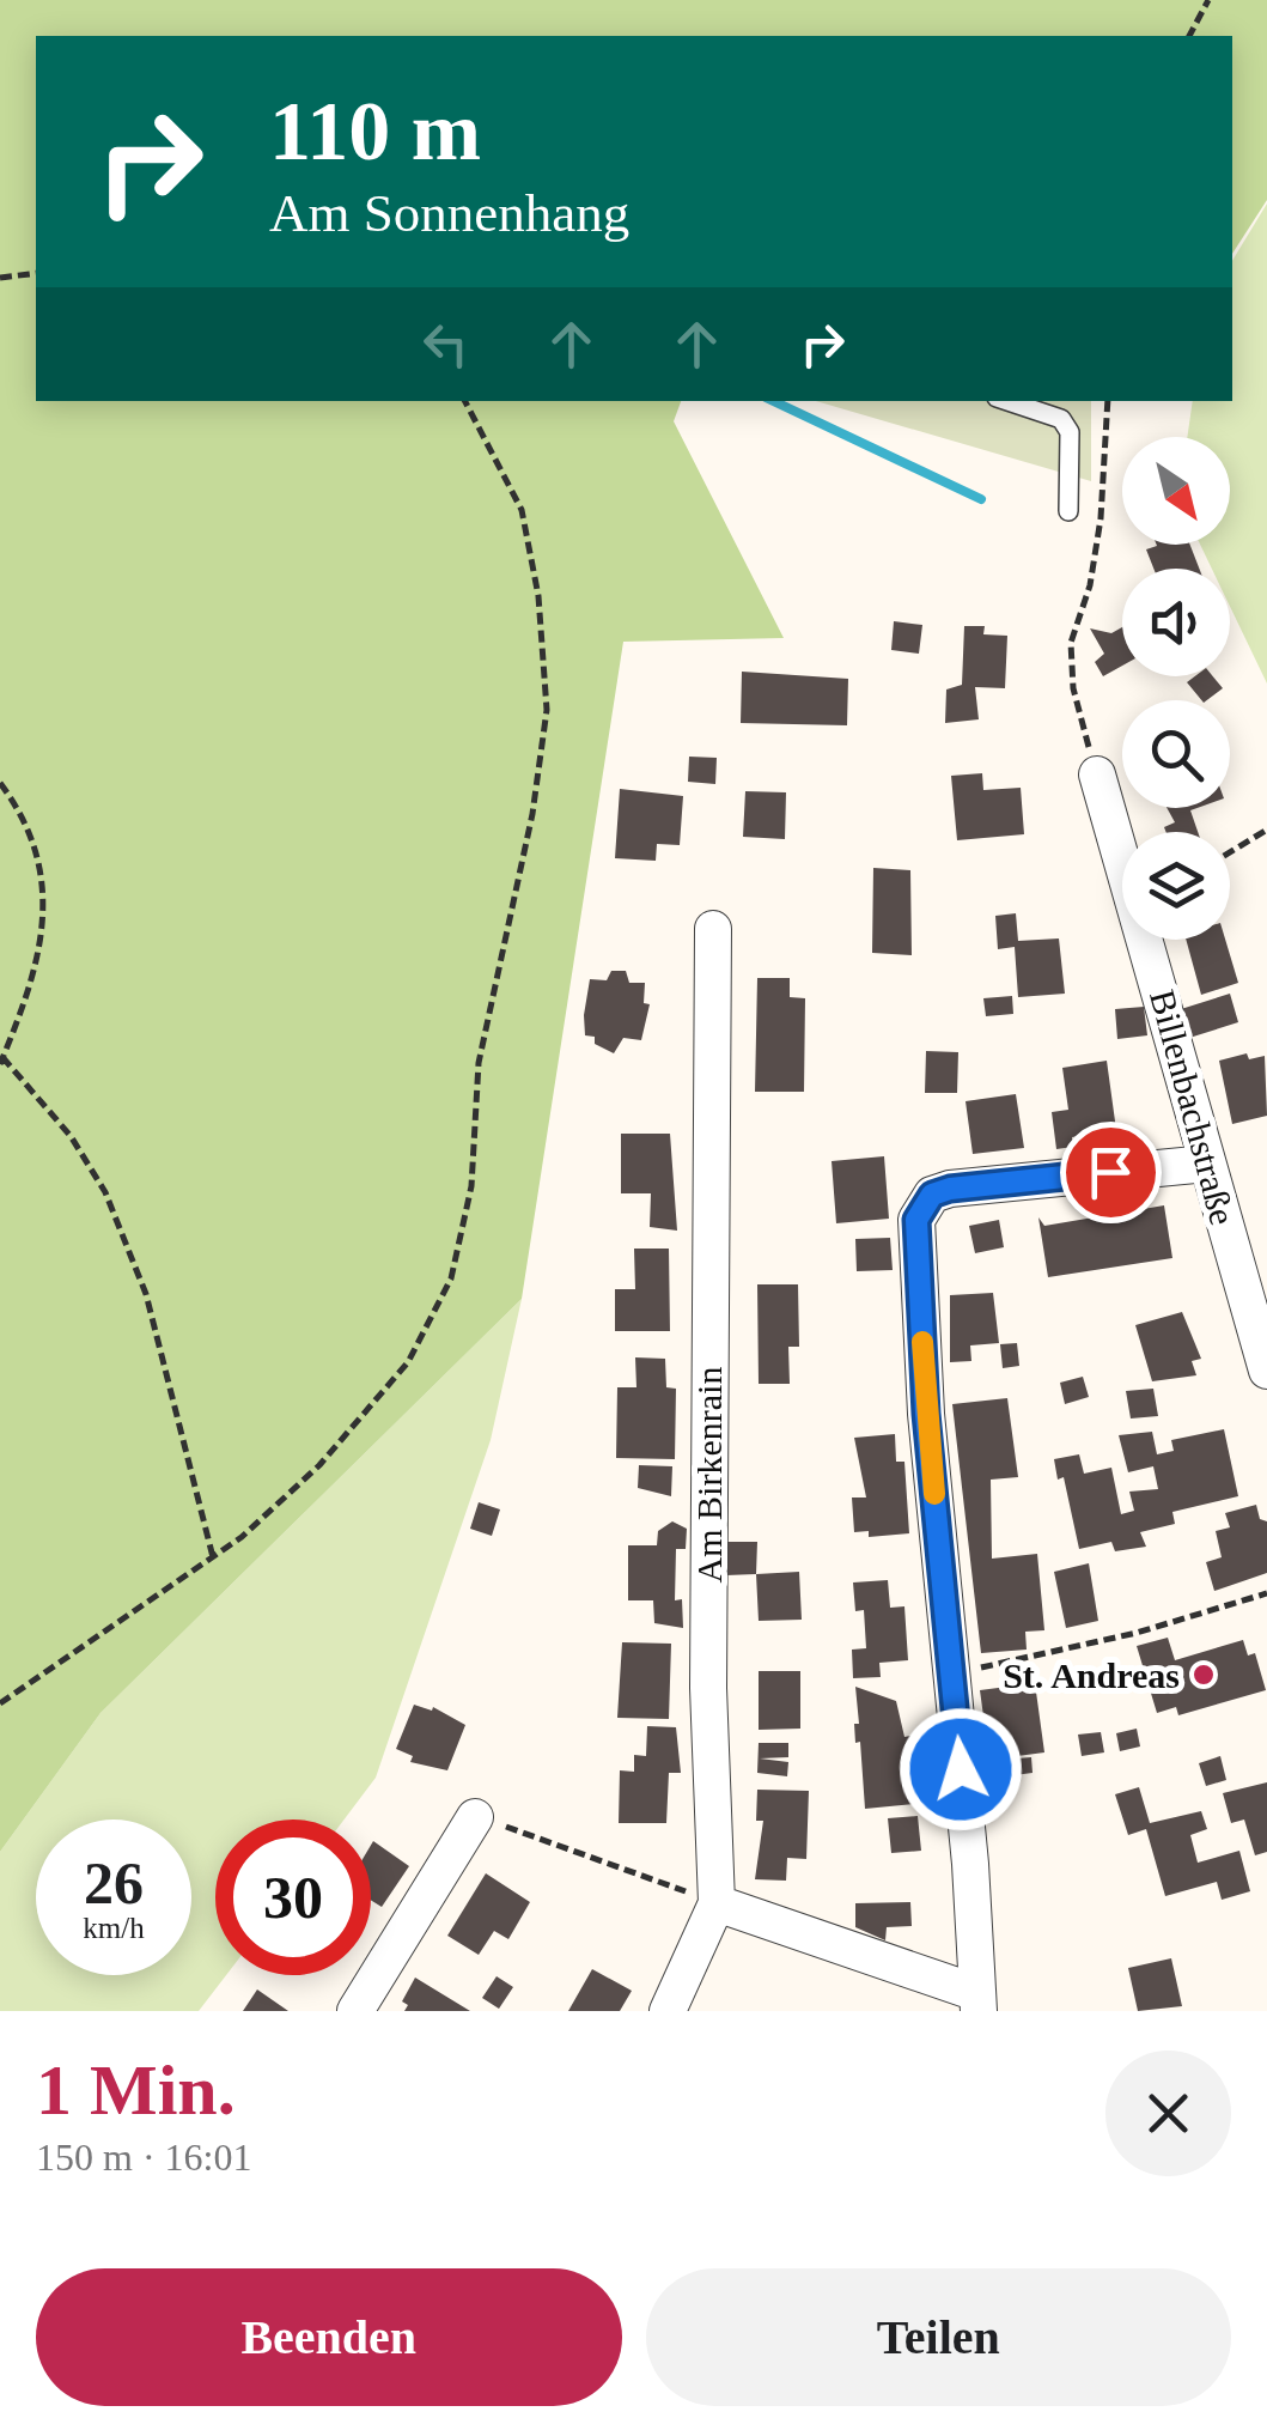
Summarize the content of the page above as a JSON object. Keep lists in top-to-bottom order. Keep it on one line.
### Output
{"streets":{"street":["Billenbachstraße","Am Birkenrain"]},"places":["St. Andreas"],"north":"bottom right","page":{"turn":["110 m","Am Sonnenhang"],"speed":"26 km/h","limit":"30","heading":["1 Min.","150 m · 16:01"],"buttons":["Beenden","Teilen"]}}
